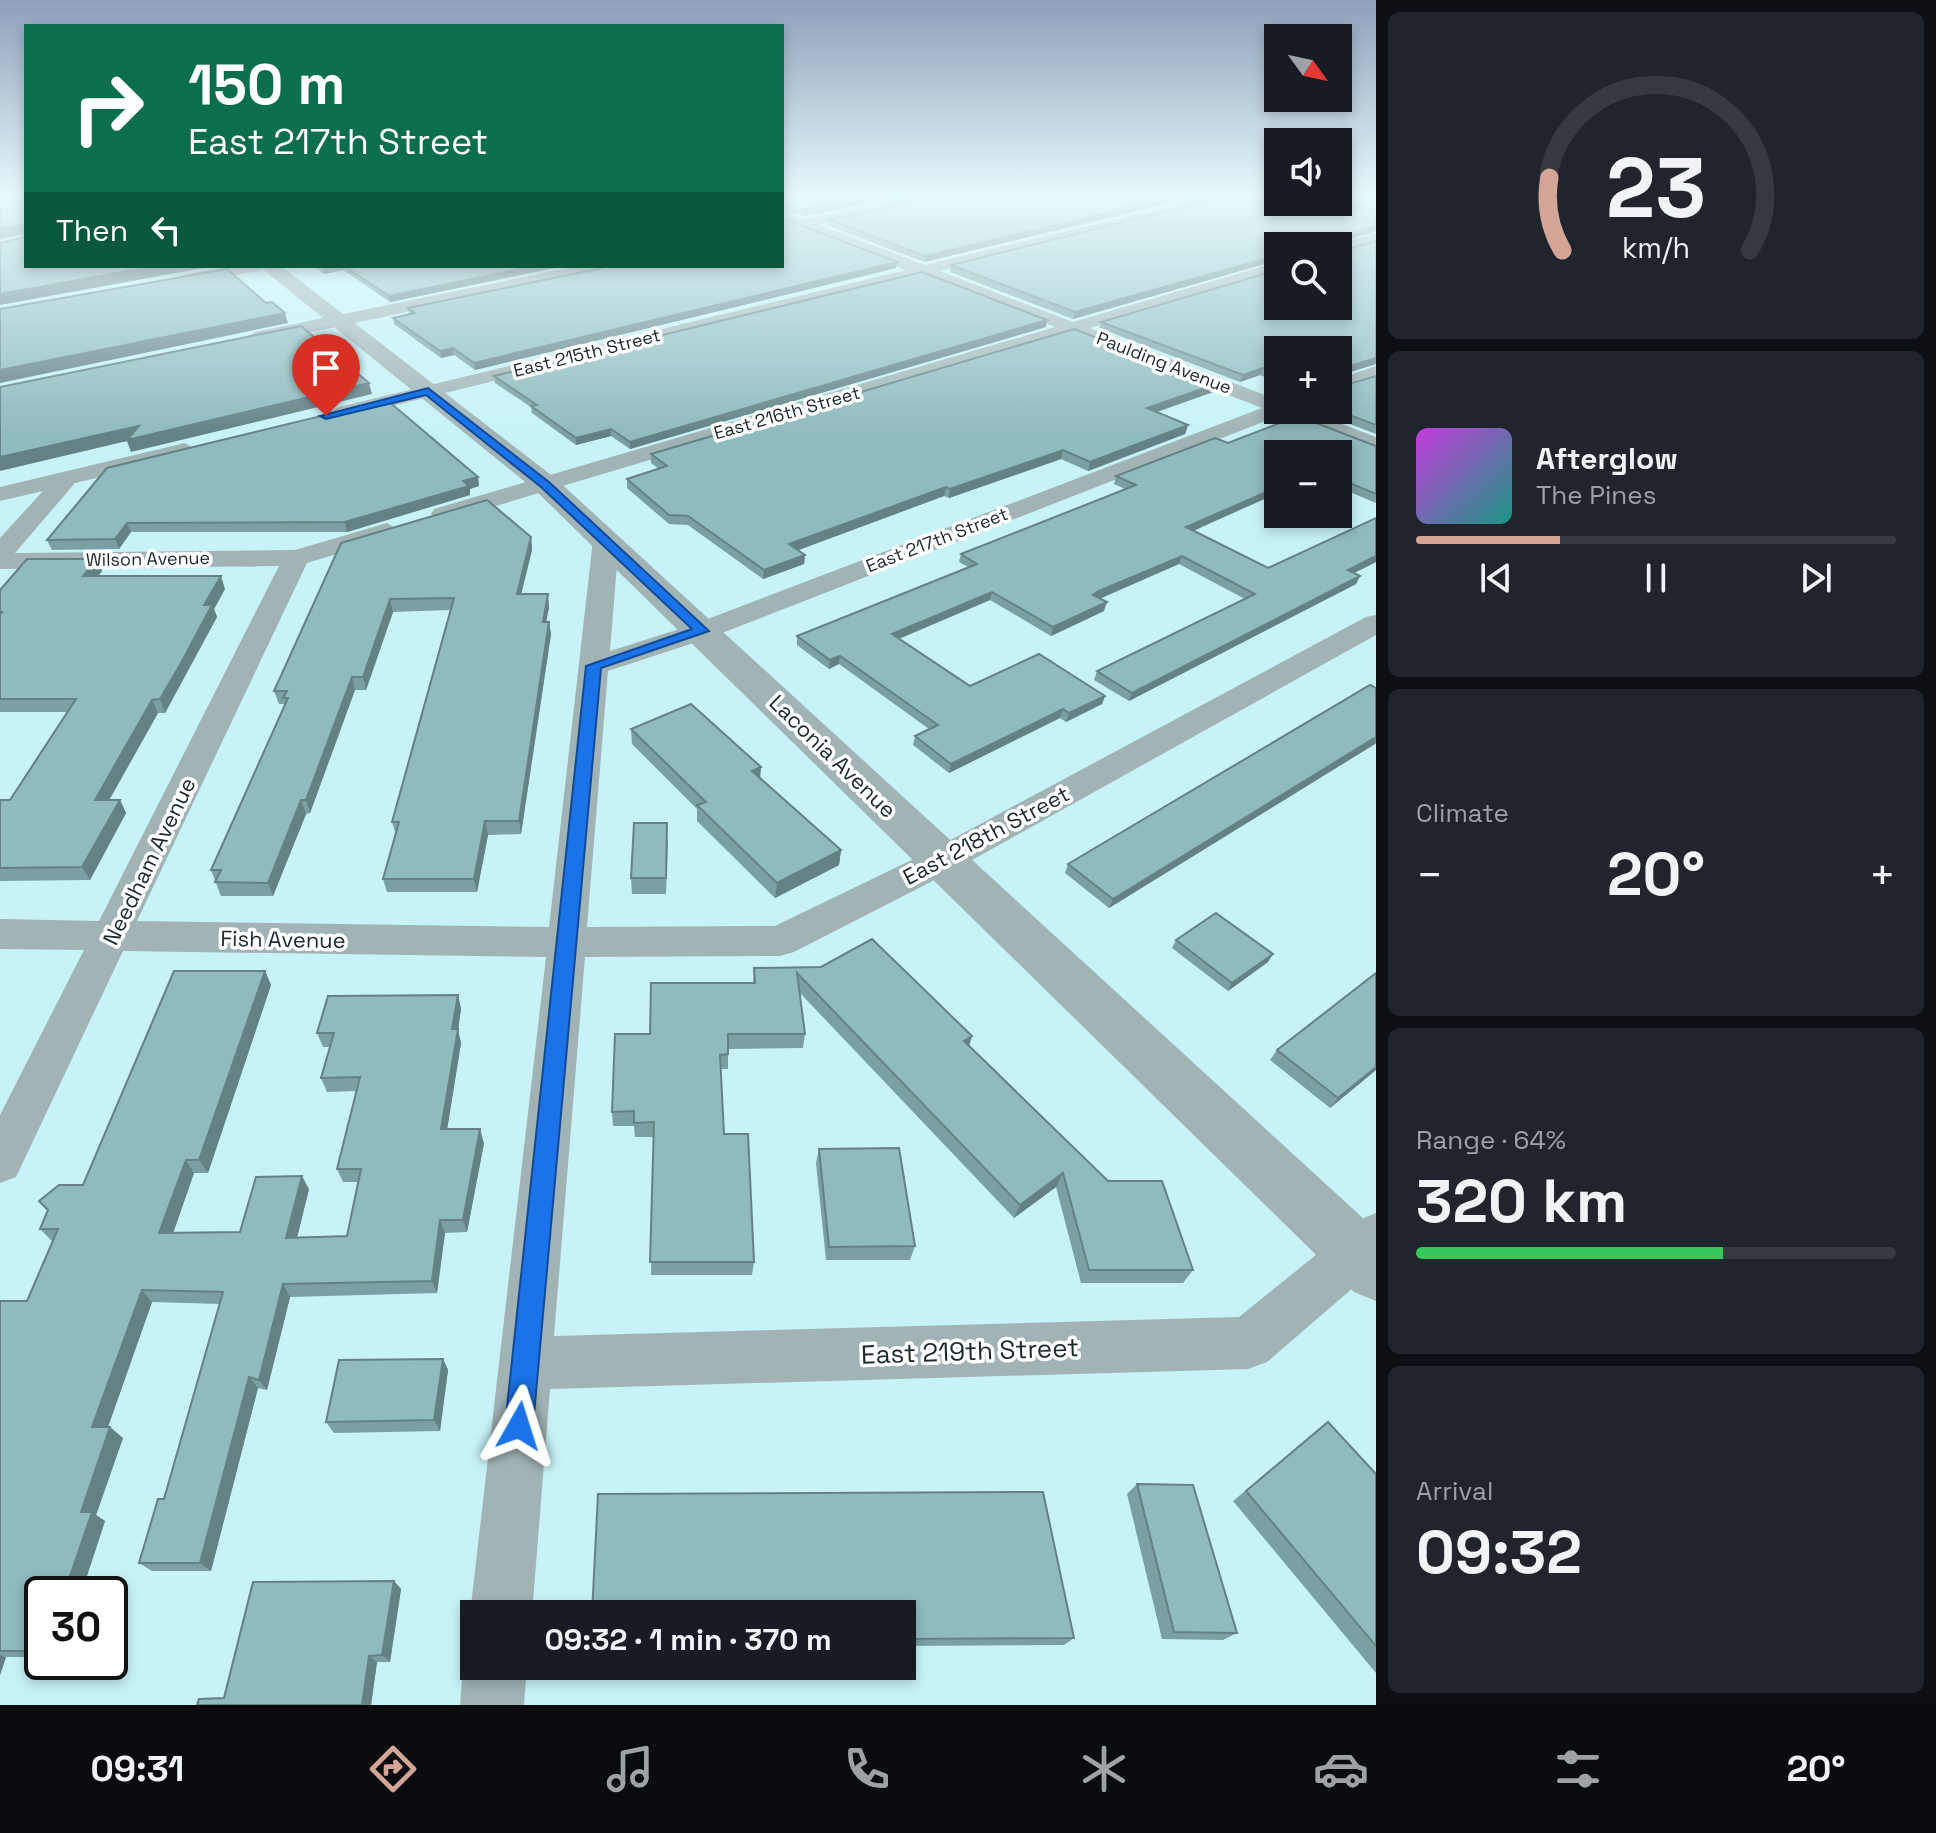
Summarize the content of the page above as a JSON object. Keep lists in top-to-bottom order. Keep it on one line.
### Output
{"streets":{"street":["East 215th Street","Paulding Avenue","East 216th Street","East 217th Street","Wilson Avenue","Laconia Avenue","East 218th Street","Needham Avenue","Fish Avenue","East 219th Street"]},"crossings":[["East 215th Street","Laconia Avenue"],["Paulding Avenue","East 216th Street"],["East 216th Street","Wilson Avenue"],["East 216th Street","Laconia Avenue"],["East 216th Street","Needham Avenue"],["East 217th Street","Laconia Avenue"],["Wilson Avenue","Needham Avenue"],["Laconia Avenue","East 218th Street"],["Laconia Avenue","East 219th Street"],["East 218th Street","Fish Avenue"],["Needham Avenue","Fish Avenue"]],"north":"bottom right","page":{"map_buttons":["+","−"],"turn":["150 m","East 217th Street"],"then":"Then","song":["Afterglow","The Pines"],"tile":["Climate",["Range · 64%","320 km"],["Arrival","09:32"]],"heat":["−","20°","+"],"limit":"30","trip":"09:32 · 1 min · 370 m","tabs":["09:31","20°"],"gauge":["23","km/h"]}}
